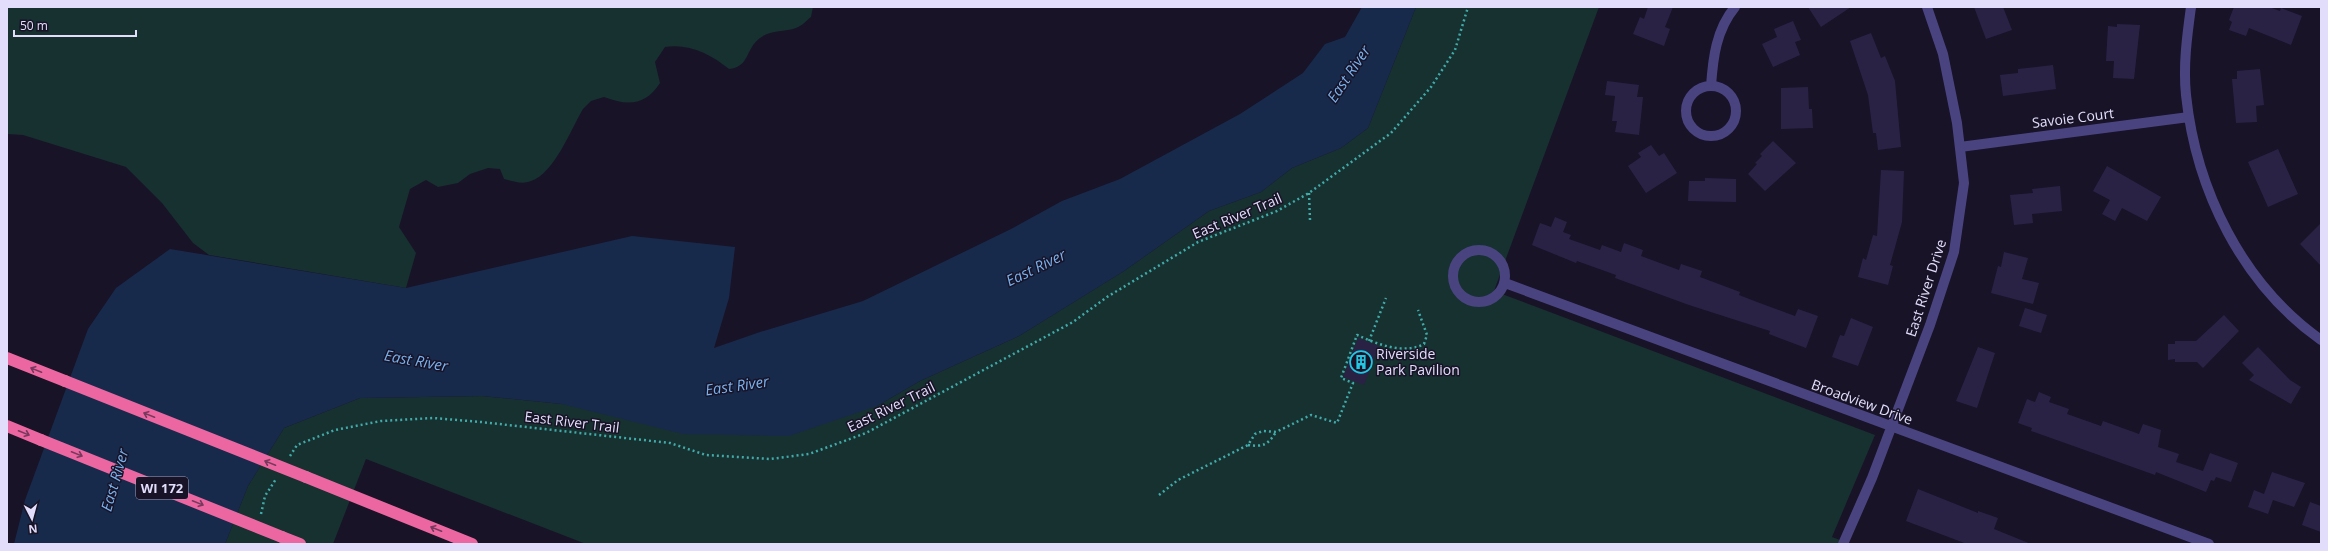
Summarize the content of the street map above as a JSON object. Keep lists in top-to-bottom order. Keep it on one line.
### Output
{"streets":{"highway":["WI 172"],"street":["Savoie Court","East River Drive","Broadview Drive"],"path":["East River Trail"]},"crossings":[["Savoie Court","East River Drive"],["East River Drive","Broadview Drive"]],"water":["East River"],"places":{"building":["Riverside Park Pavilion"]},"scale_bar":"50 m","north":"bottom"}
